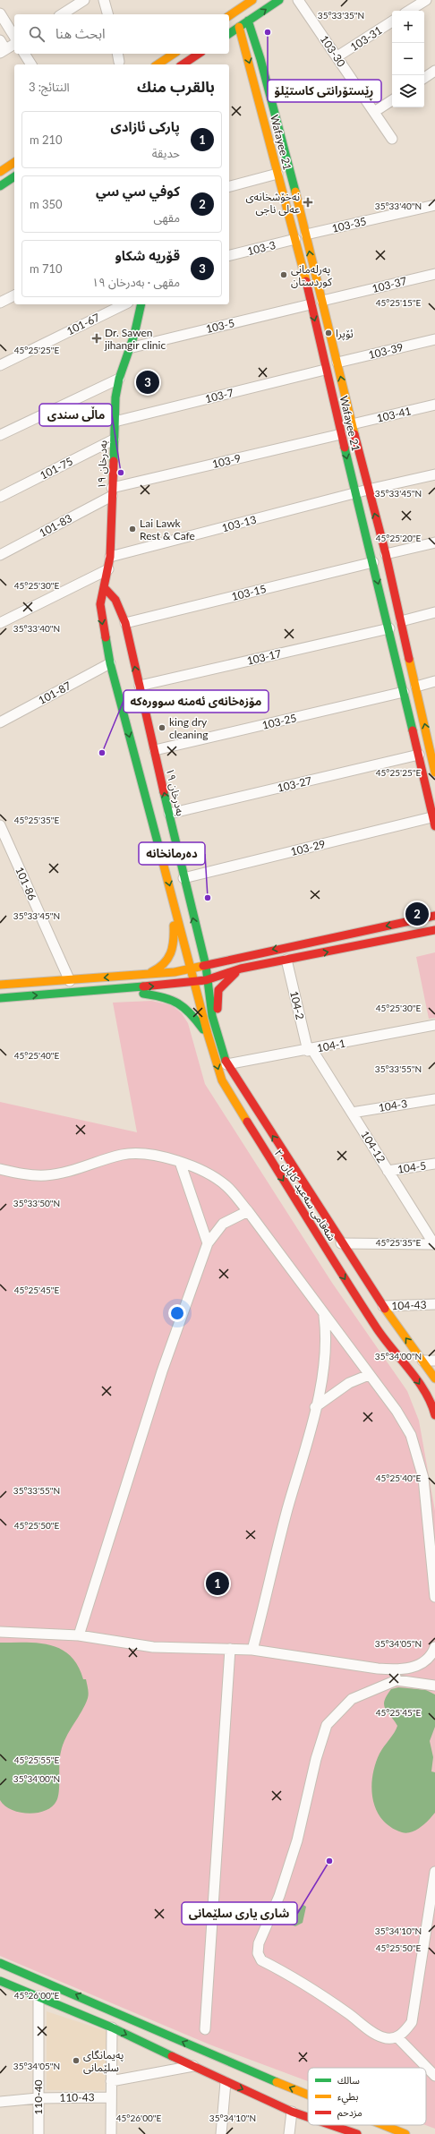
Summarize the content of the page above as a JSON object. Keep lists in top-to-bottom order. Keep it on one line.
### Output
{"streets":{"main road":["Wafayee 21","بەدرخان ١٩","شەقامی سەعید کابان ٢٠"],"street":["103-31","103-30","103-35","103-3","103-37","101-67","103-5","103-39","103-7","103-41","103-9","101-75","103-13","101-83","103-15","103-17","101-87","103-25","103-27","103-29","101-86","104-2","104-1","104-3","104-12","104-5","104-43","110-40","110-43"]},"crossings":[["103-31","103-30"],["Wafayee 21","103-35"],["Wafayee 21","103-3"],["Wafayee 21","103-37"],["Wafayee 21","103-5"],["Wafayee 21","103-39"],["Wafayee 21","103-7"],["Wafayee 21","103-41"],["Wafayee 21","103-9"],["Wafayee 21","103-13"],["Wafayee 21","103-15"],["Wafayee 21","103-17"],["Wafayee 21","103-25"],["Wafayee 21","103-27"],["Wafayee 21","103-29"],["103-5","بەدرخان ١٩"],["103-7","بەدرخان ١٩"],["103-9","بەدرخان ١٩"],["103-9","101-83"],["بەدرخان ١٩","101-75"],["بەدرخان ١٩","103-13"],["بەدرخان ١٩","101-83"],["بەدرخان ١٩","103-15"],["بەدرخان ١٩","103-17"],["بەدرخان ١٩","101-87"],["بەدرخان ١٩","103-25"],["بەدرخان ١٩","103-27"],["بەدرخان ١٩","103-29"],["بەدرخان ١٩","شەقامی سەعید کابان ٢٠"],["104-2","104-1"],["104-2","104-12"],["104-1","104-12"],["104-1","شەقامی سەعید کابان ٢٠"],["104-3","104-12"],["104-12","104-5"],["شەقامی سەعید کابان ٢٠","104-43"],["110-40","110-43"]],"places":{"other":["ڕێستۆرانتی کاستێلۆ","پەرلەمانی کوردستان","ئۆپرا","ماڵی سندی","Lai Lawk Rest & Cafe","king dry cleaning","مۆزەخانەی ئەمنە سوورەکە","دەرمانخانە","شاری یاری سلێمانی","پەیمانگای سلێمانی"],"health":["نەخۆشخانەی عەلی ناجی","Dr. Sawen jihangir clinic"]},"legend":["سالك","بطيء","مزدحم"],"page":{"map_buttons":["+","−"],"search":"ابحث هنا","heading":["بالقرب منك","النتائج: 3"],"list":[{"mark":"1","name":"پارکی ئازادی","note":"حديقة","value":"210 m"},{"mark":"2","name":"كوفي سي سي","note":"مقهى","value":"350 m"},{"mark":"3","name":"قۆریە شکاو","note":"مقهى · بەدرخان ١٩","value":"710 m"}],"pins":["3","2","1"]},"coordinates":["35°33'35\"N","35°33'40\"N","45°25'15\"E","45°25'25\"E","35°33'45\"N","45°25'20\"E","45°25'30\"E","45°25'35\"E","45°25'40\"E","35°33'55\"N","35°33'50\"N","45°25'45\"E","35°34'00\"N","45°25'50\"E","35°34'05\"N","45°25'55\"E","35°34'10\"N","45°26'00\"E"]}
